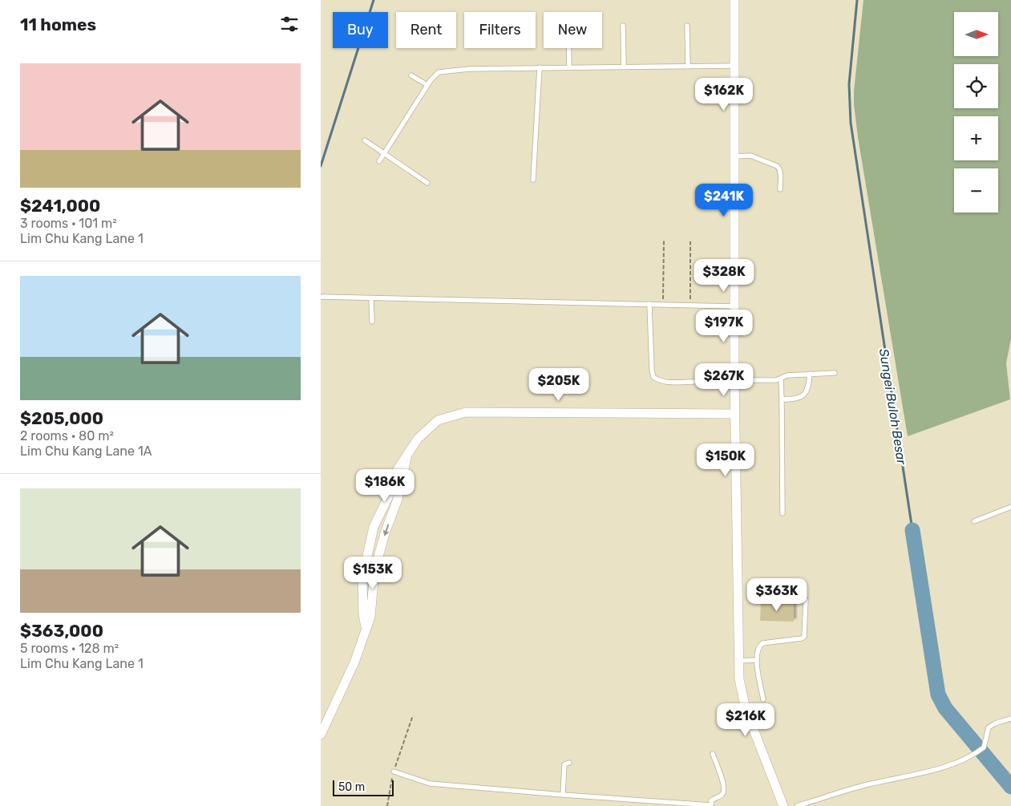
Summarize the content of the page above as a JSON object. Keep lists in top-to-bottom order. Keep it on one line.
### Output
{"water":["Sungei Buloh Besar"],"scale_bar":"50 m","north":"right","page":{"heading":"11 homes","map_buttons":["+","−"],"chip":["Buy","Rent","Filters","New"],"list":[{"name":"$241,000","note":"3 rooms · 101 m² · Lim Chu Kang Lane 1"},{"name":"$205,000","note":"2 rooms · 80 m² · Lim Chu Kang Lane 1A"},{"name":"$363,000","note":"5 rooms · 128 m² · Lim Chu Kang Lane 1"}],"price":["$162K","$241K","$328K","$197K","$267K","$205K","$150K","$186K","$153K","$363K","$216K"],"scale":"50 m"}}
